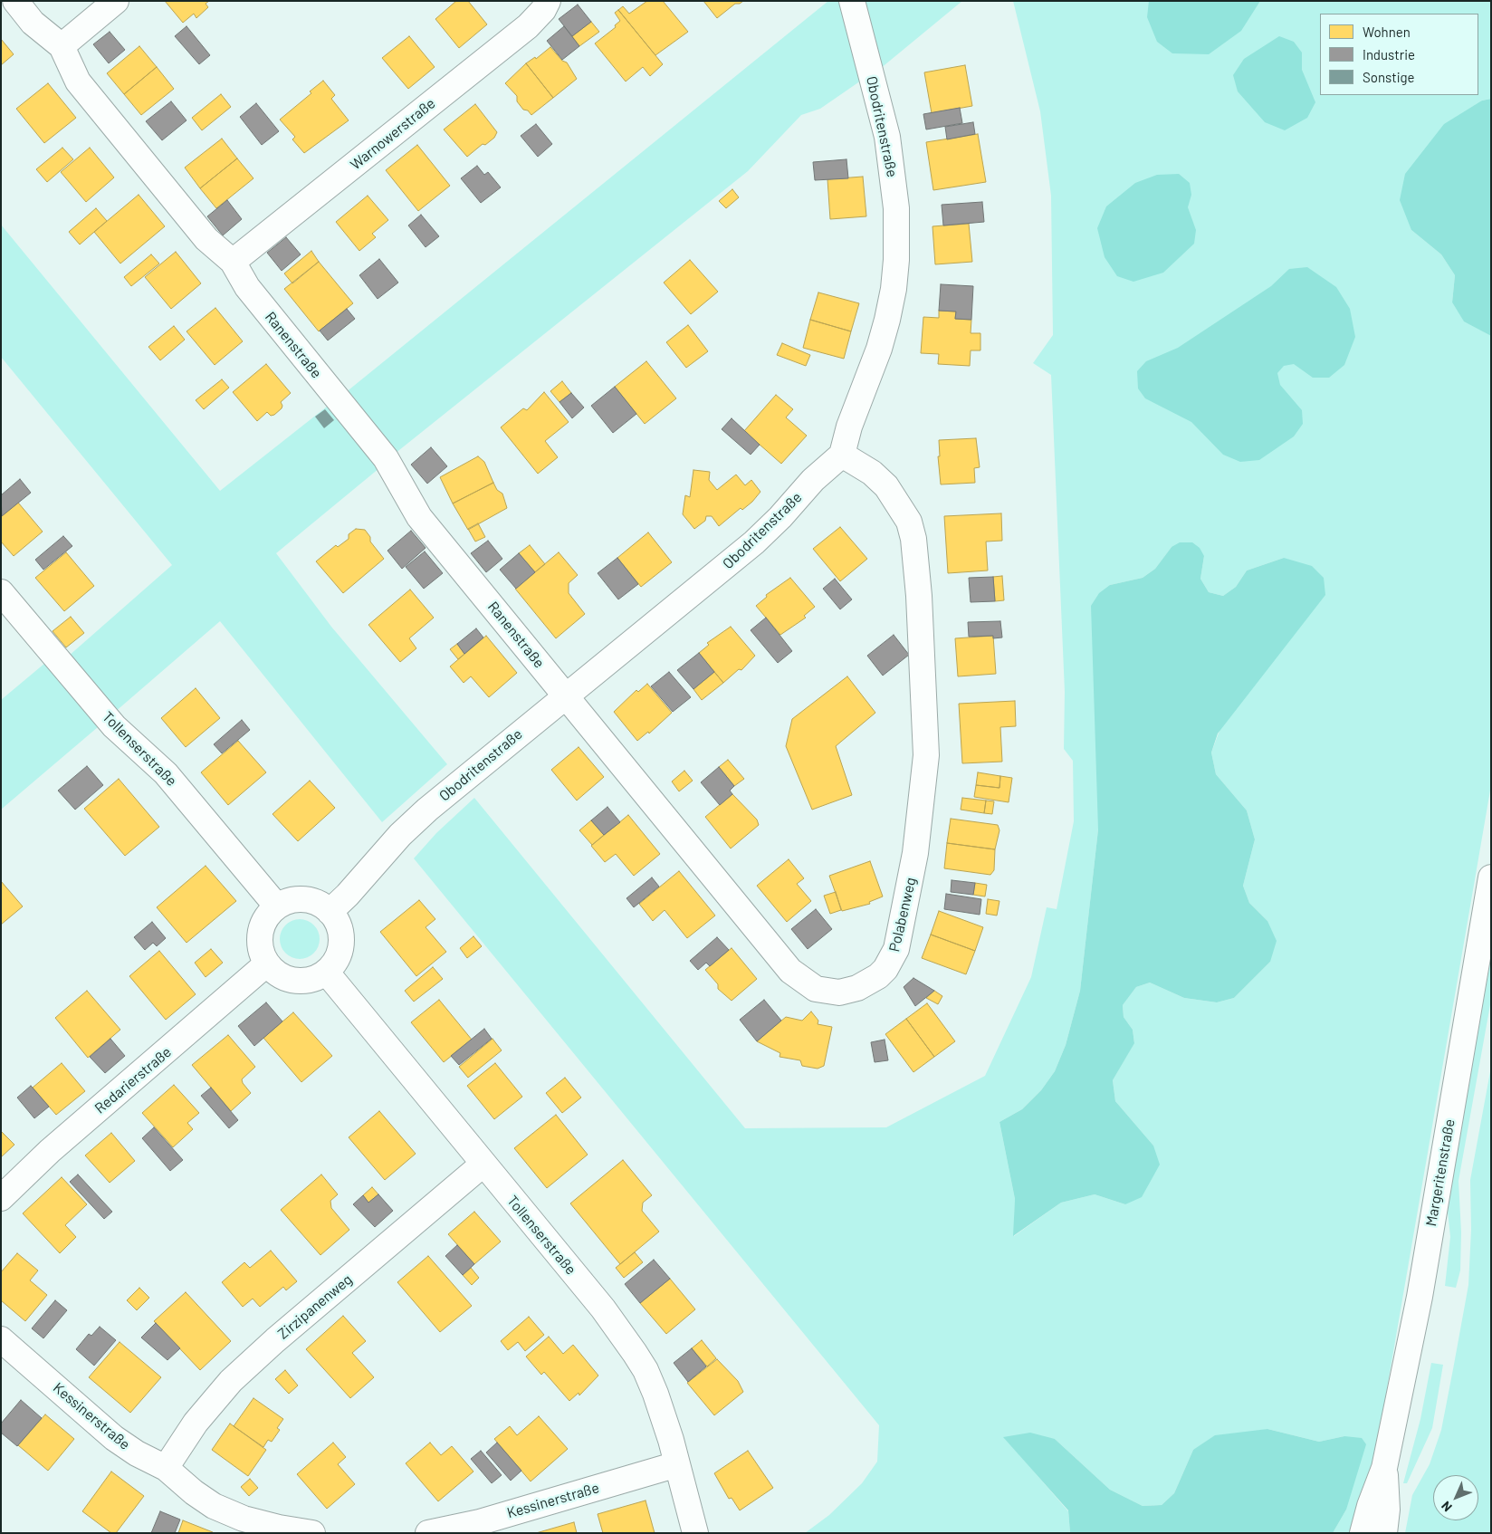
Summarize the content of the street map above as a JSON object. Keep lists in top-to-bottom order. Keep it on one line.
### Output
{"streets":{"street":["Obodritenstraße","Warnowerstraße","Ranenstraße","Tollenserstraße","Polabenweg","Redarierstraße","Margeritenstraße","Zirzipanenweg","Kessinerstraße"]},"crossings":[["Obodritenstraße","Ranenstraße"],["Obodritenstraße","Tollenserstraße"],["Obodritenstraße","Polabenweg"],["Obodritenstraße","Redarierstraße"],["Warnowerstraße","Ranenstraße"],["Ranenstraße","Polabenweg"],["Tollenserstraße","Redarierstraße"],["Tollenserstraße","Zirzipanenweg"],["Tollenserstraße","Kessinerstraße"],["Zirzipanenweg","Kessinerstraße"]],"legend":["Wohnen","Industrie","Sonstige"],"north":"bottom left"}
